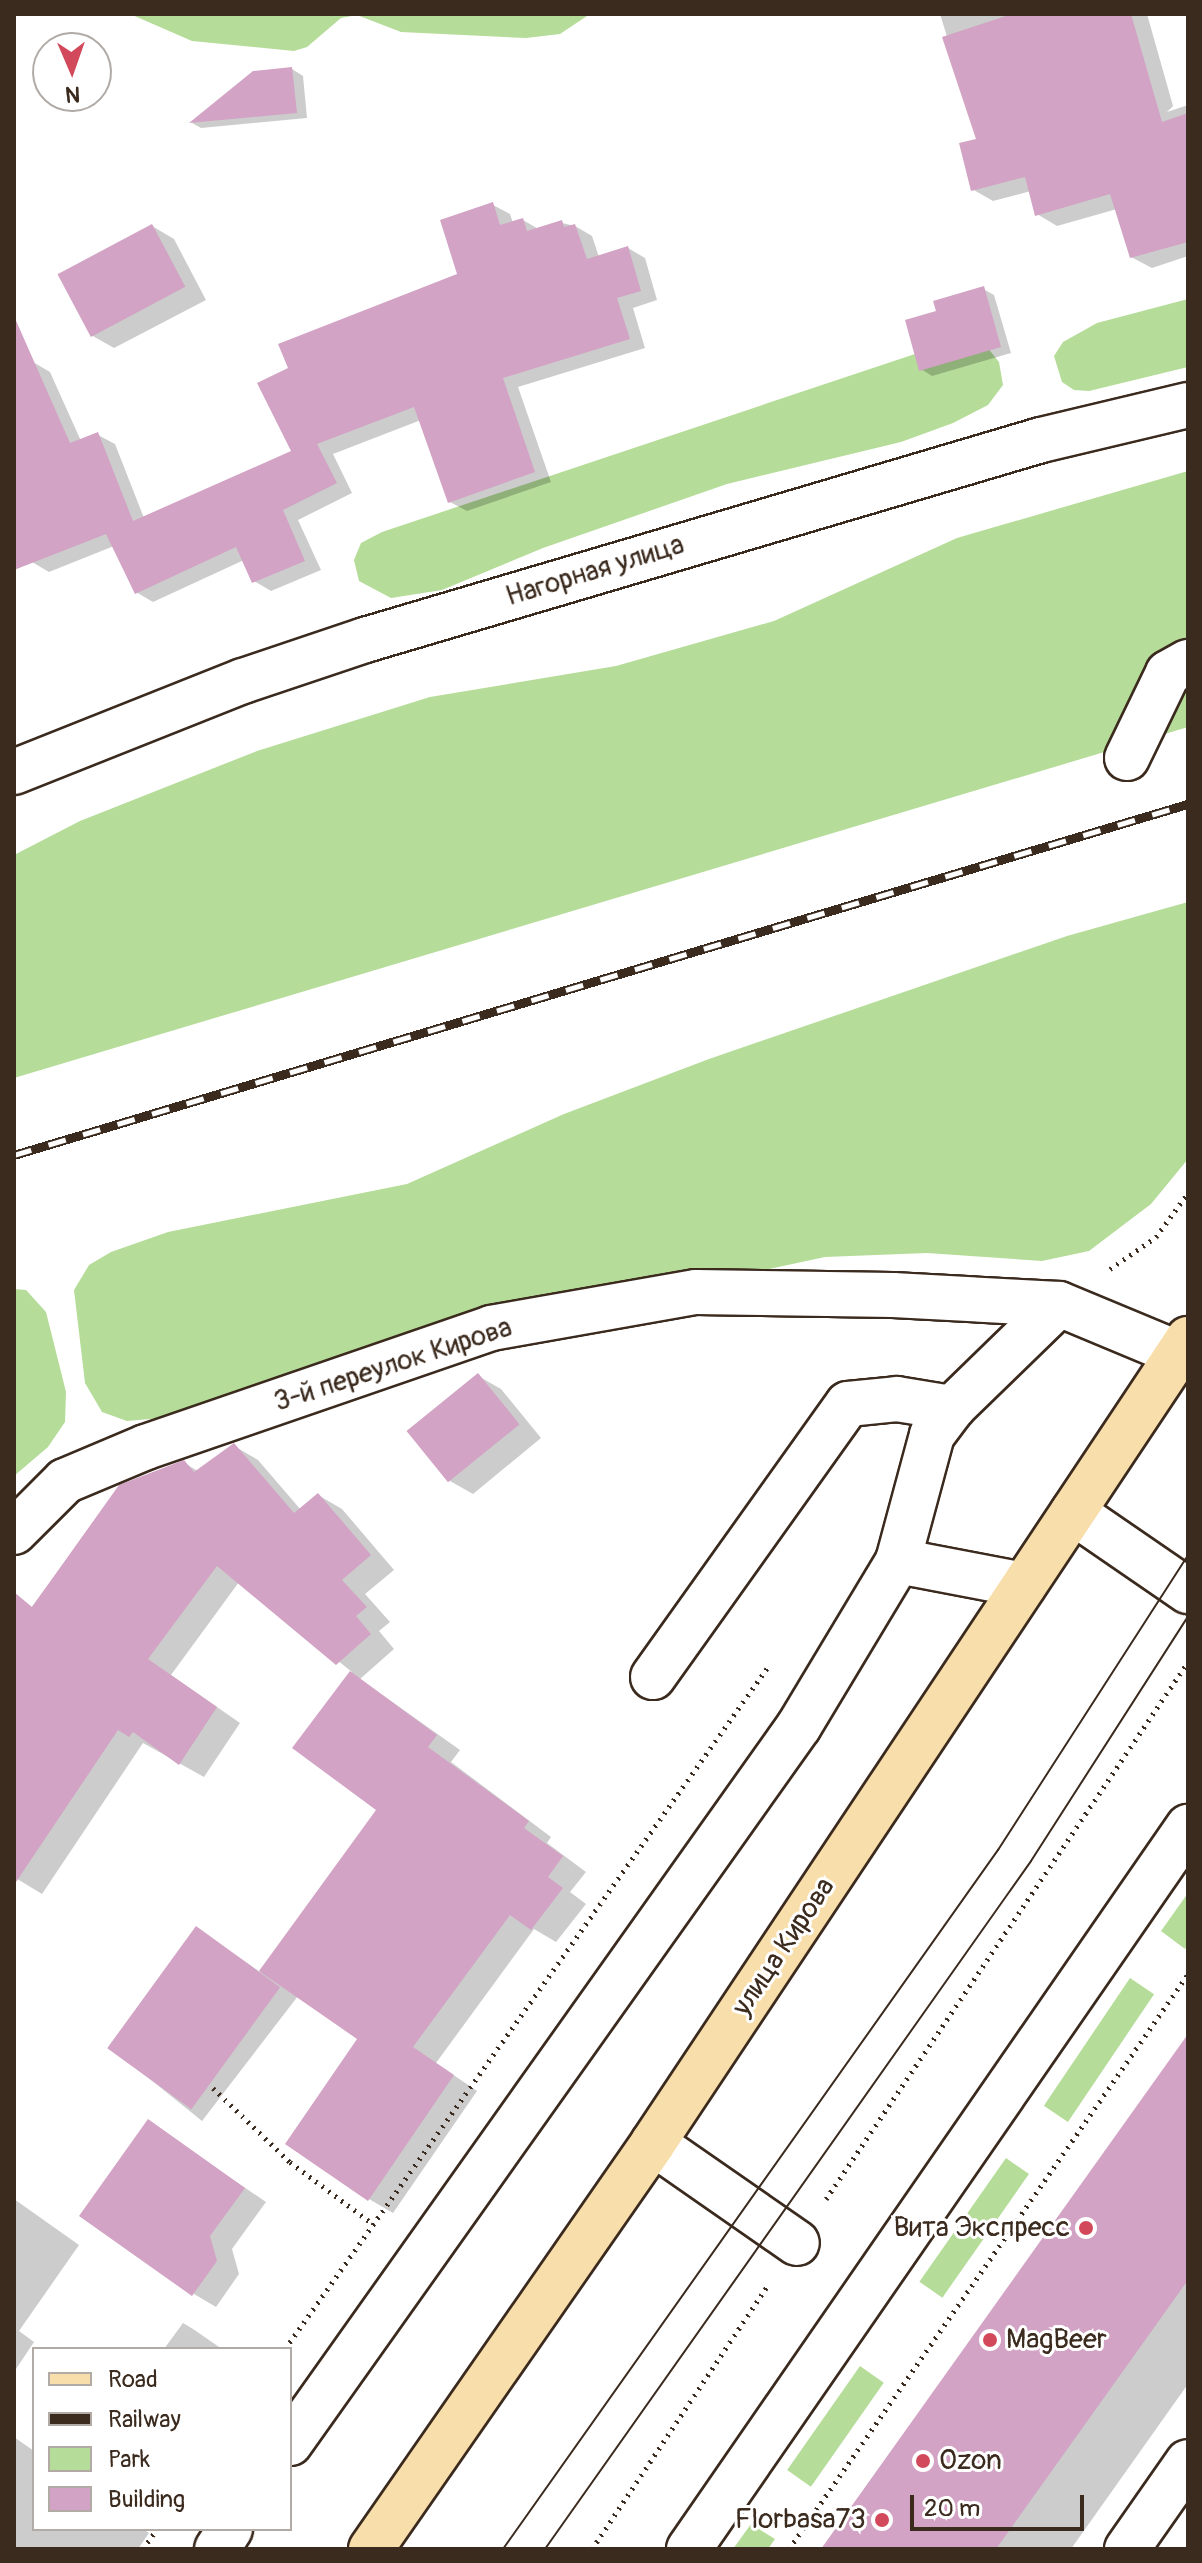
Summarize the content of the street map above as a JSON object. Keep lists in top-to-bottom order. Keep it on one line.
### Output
{"streets":{"main road":["улица Кирова"],"street":["Нагорная улица","3-й переулок Кирова"]},"crossings":[["3-й переулок Кирова","улица Кирова"]],"places":["Вита Экспресс","MagBeer","Ozon","Florbasa73"],"legend":["Road","Railway","Park","Building"],"scale_bar":"20 m","north":"bottom"}
